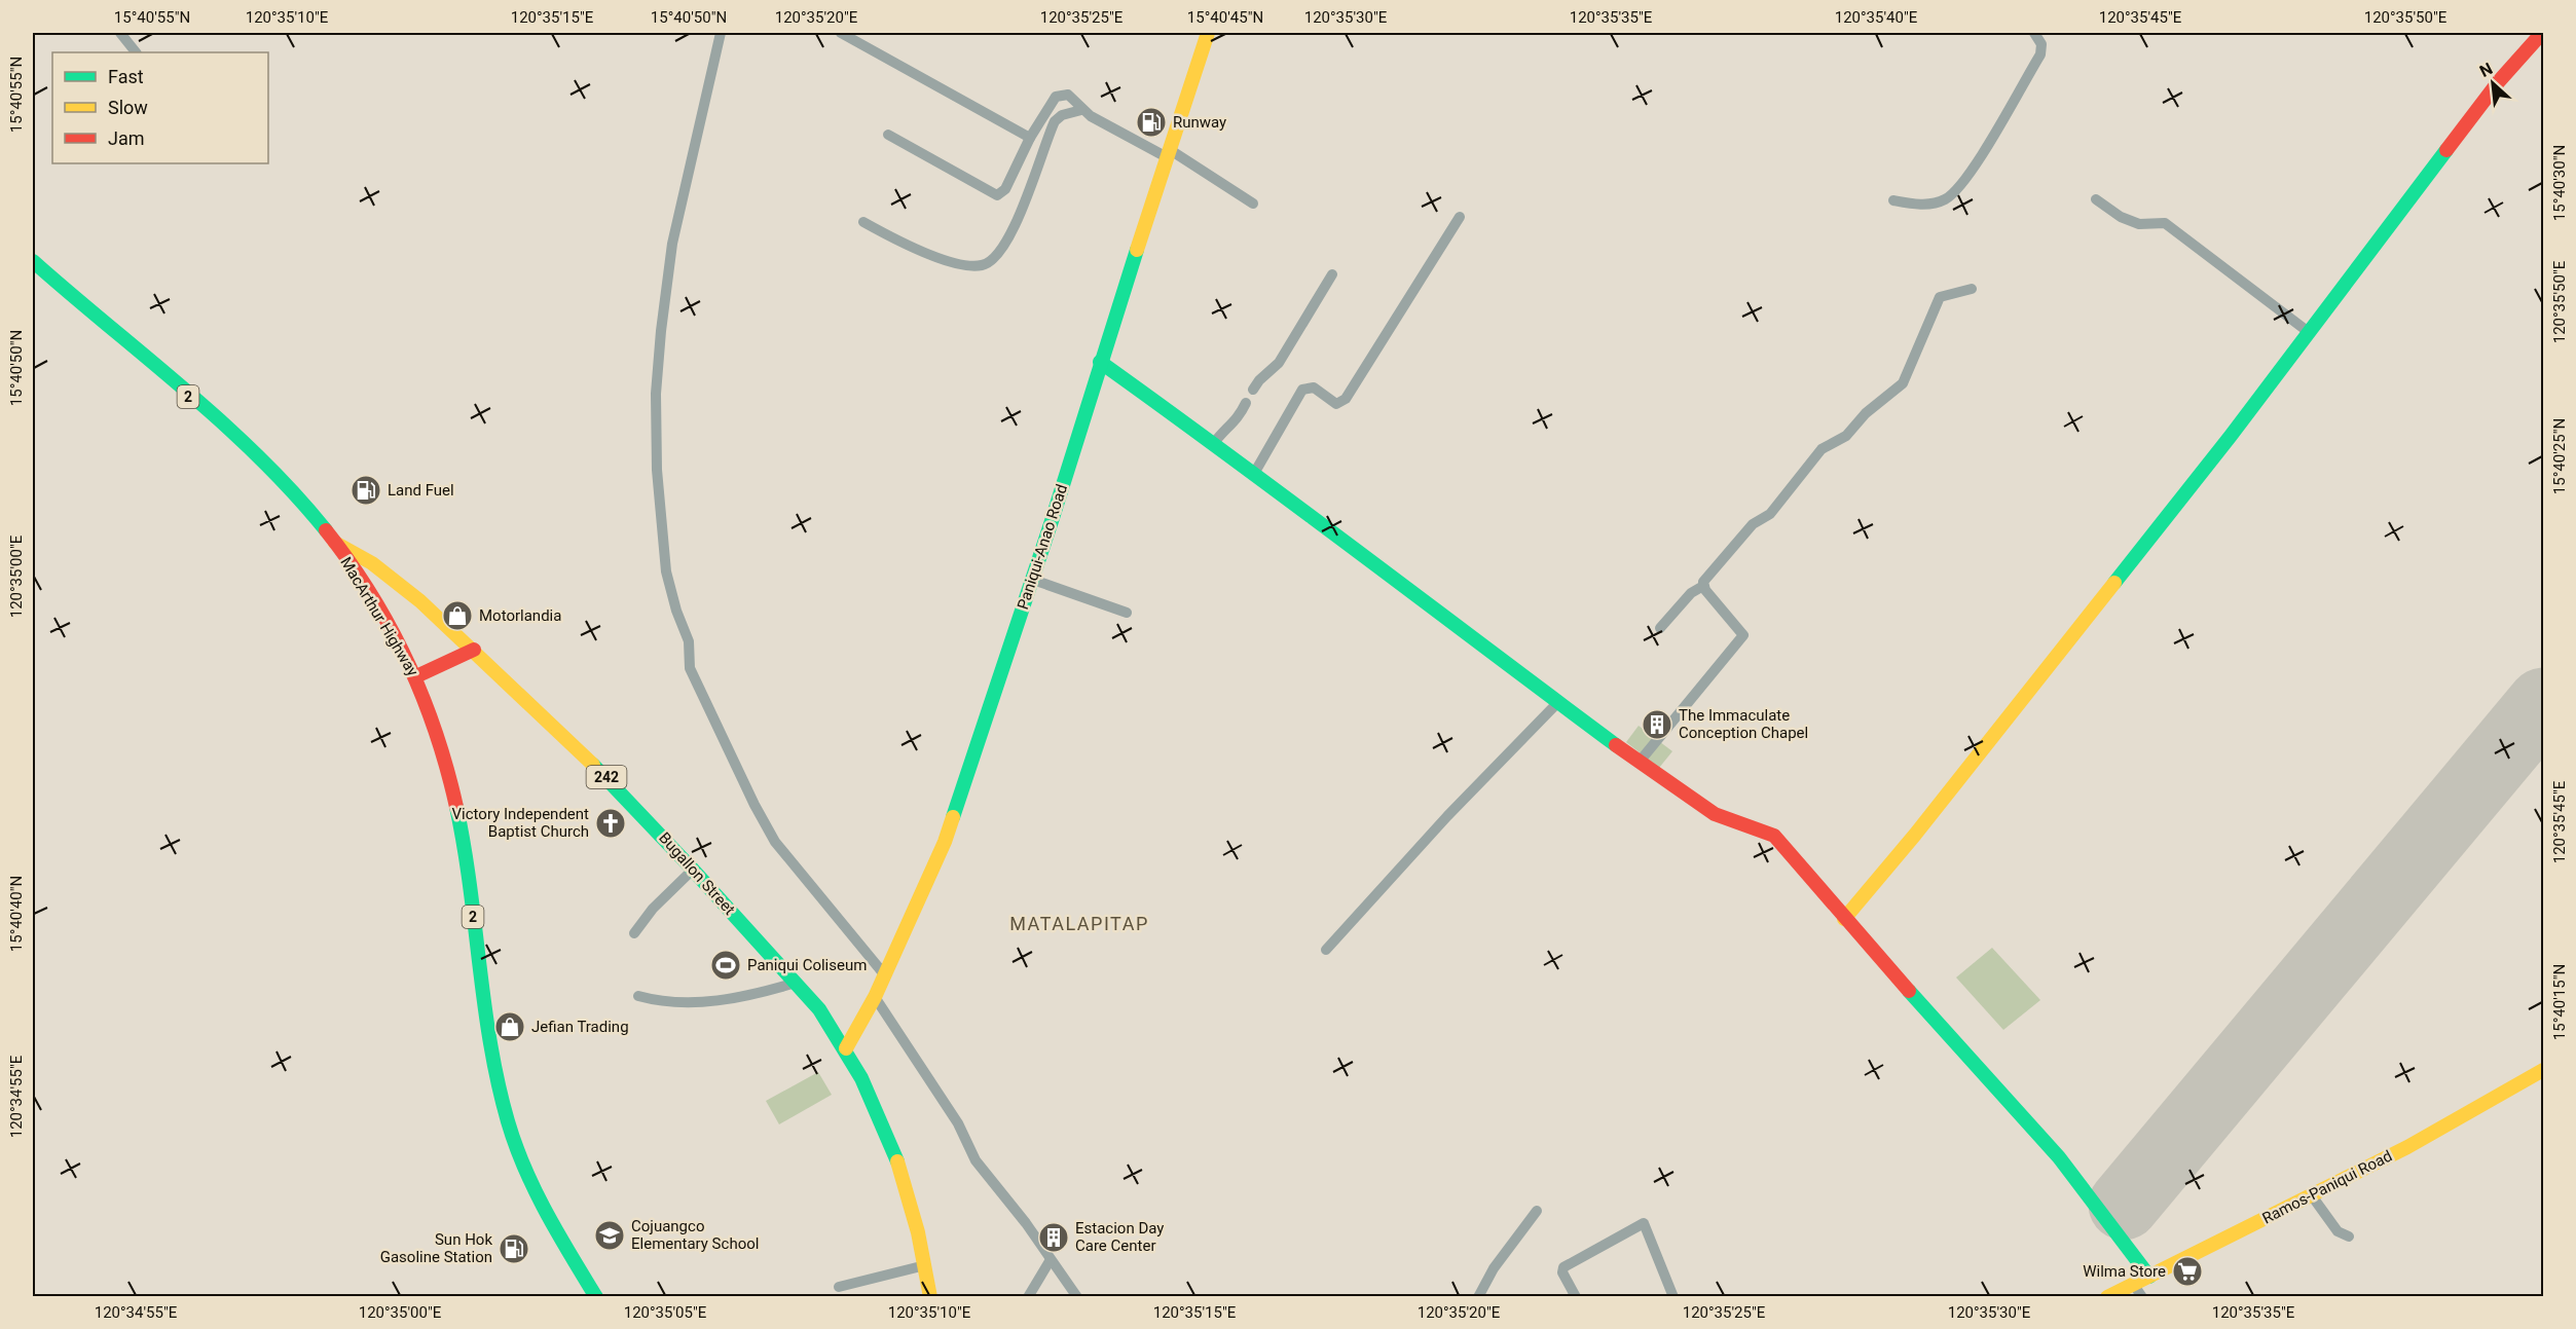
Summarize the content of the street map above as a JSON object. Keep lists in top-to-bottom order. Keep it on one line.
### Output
{"streets":{"main road":["2","Paniqui-Anao Road","MacArthur Highway","242","Bugallon Street","Ramos-Paniqui Road"]},"crossings":[["Paniqui-Anao Road","Bugallon Street"],["MacArthur Highway","Bugallon Street"]],"districts":["MATALAPITAP"],"places":{"fuel station":["Runway","Land Fuel","Sun Hok Gasoline Station"],"shop":["Motorlandia","Jefian Trading"],"building":["The Immaculate Conception Chapel","Estacion Day Care Center"],"church":["Victory Independent Baptist Church"],"sports":["Paniqui Coliseum"],"school or university":["Cojuangco Elementary School"],"supermarket":["Wilma Store"]},"legend":["Fast","Slow","Jam"],"north":"top left","coordinates":["15°40'55\"N","120°35'10\"E","120°35'15\"E","15°40'50\"N","120°35'20\"E","120°35'25\"E","15°40'45\"N","120°35'30\"E","120°35'35\"E","120°35'40\"E","120°35'45\"E","120°35'50\"E","15°40'30\"N","15°40'25\"N","120°35'00\"E","15°40'40\"N","15°40'15\"N","120°34'55\"E","120°35'05\"E"]}
